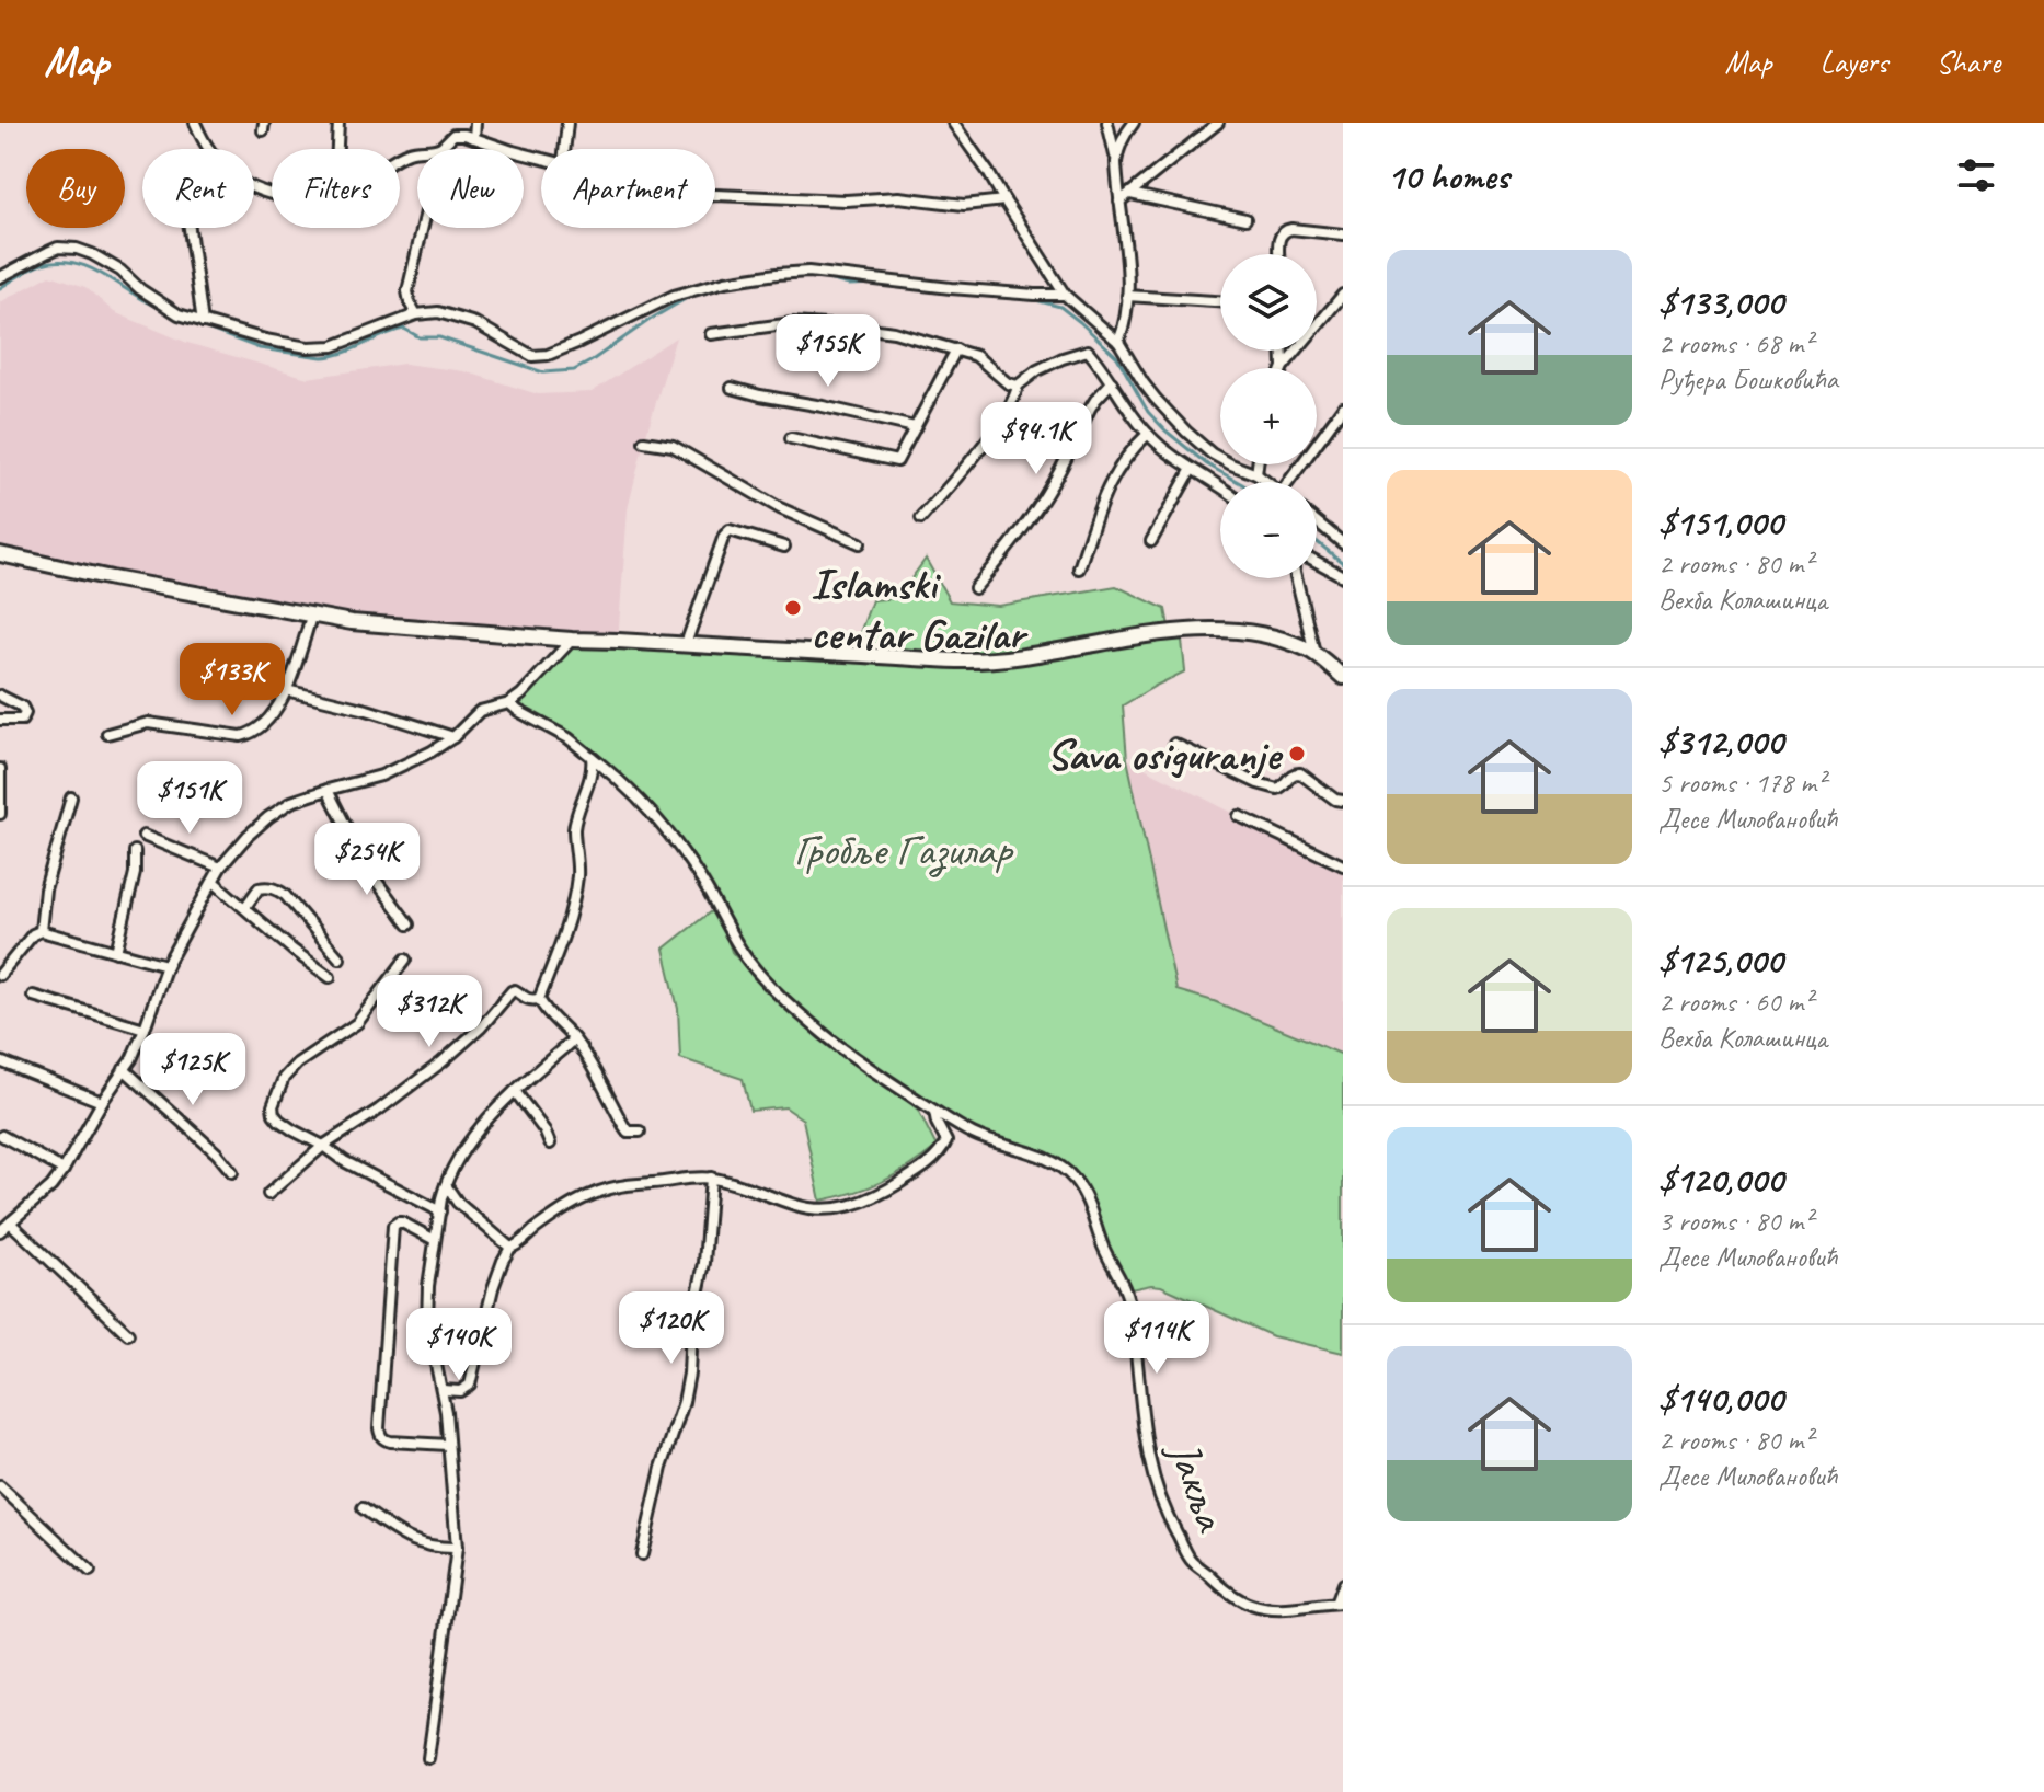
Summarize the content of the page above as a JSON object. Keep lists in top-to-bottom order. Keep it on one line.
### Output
{"streets":{"street":["Јакља"]},"parks":["Гробље Газилар"],"places":["Islamski centar Gazilar","Sava osiguranje"],"page":{"header":"Map","nav":["Map","Layers","Share"],"heading":"10 homes","chip":["Buy","Rent","Filters","New","Apartment"],"list":[{"name":"$133,000","note":"2 rooms · 68 m² · Руђера Бошковића"},{"name":"$151,000","note":"2 rooms · 80 m² · Вехба Колашинца"},{"name":"$312,000","note":"5 rooms · 178 m² · Десе Миловановић"},{"name":"$125,000","note":"2 rooms · 60 m² · Вехба Колашинца"},{"name":"$120,000","note":"3 rooms · 80 m² · Десе Миловановић"},{"name":"$140,000","note":"2 rooms · 80 m² · Десе Миловановић"}],"map_buttons":["+","−"],"price":["$155K","$94.1K","$133K","$151K","$254K","$312K","$125K","$120K","$114K","$140K"]}}
